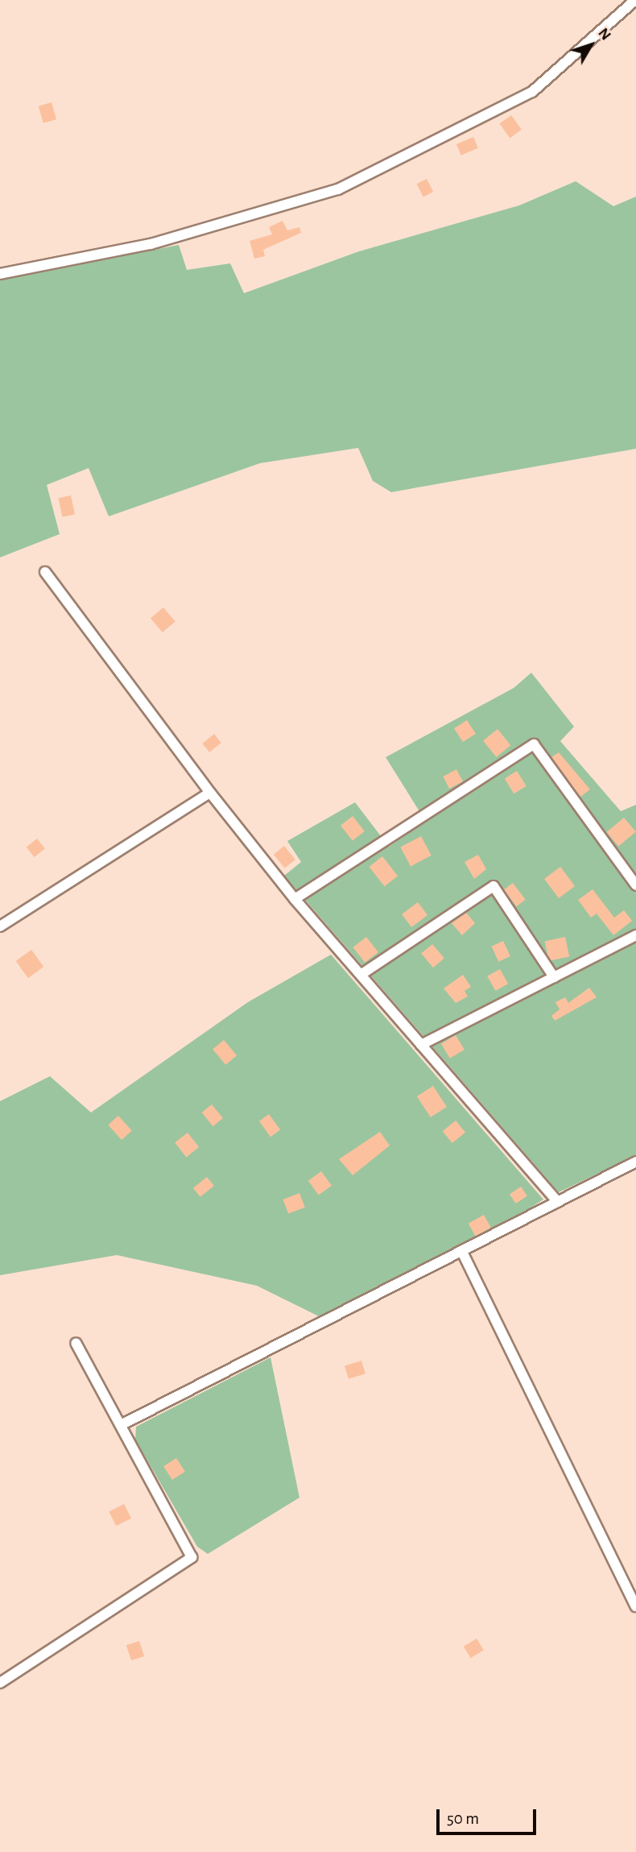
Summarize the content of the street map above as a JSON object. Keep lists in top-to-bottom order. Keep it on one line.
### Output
{"scale_bar":"50 m","north":"top right"}
